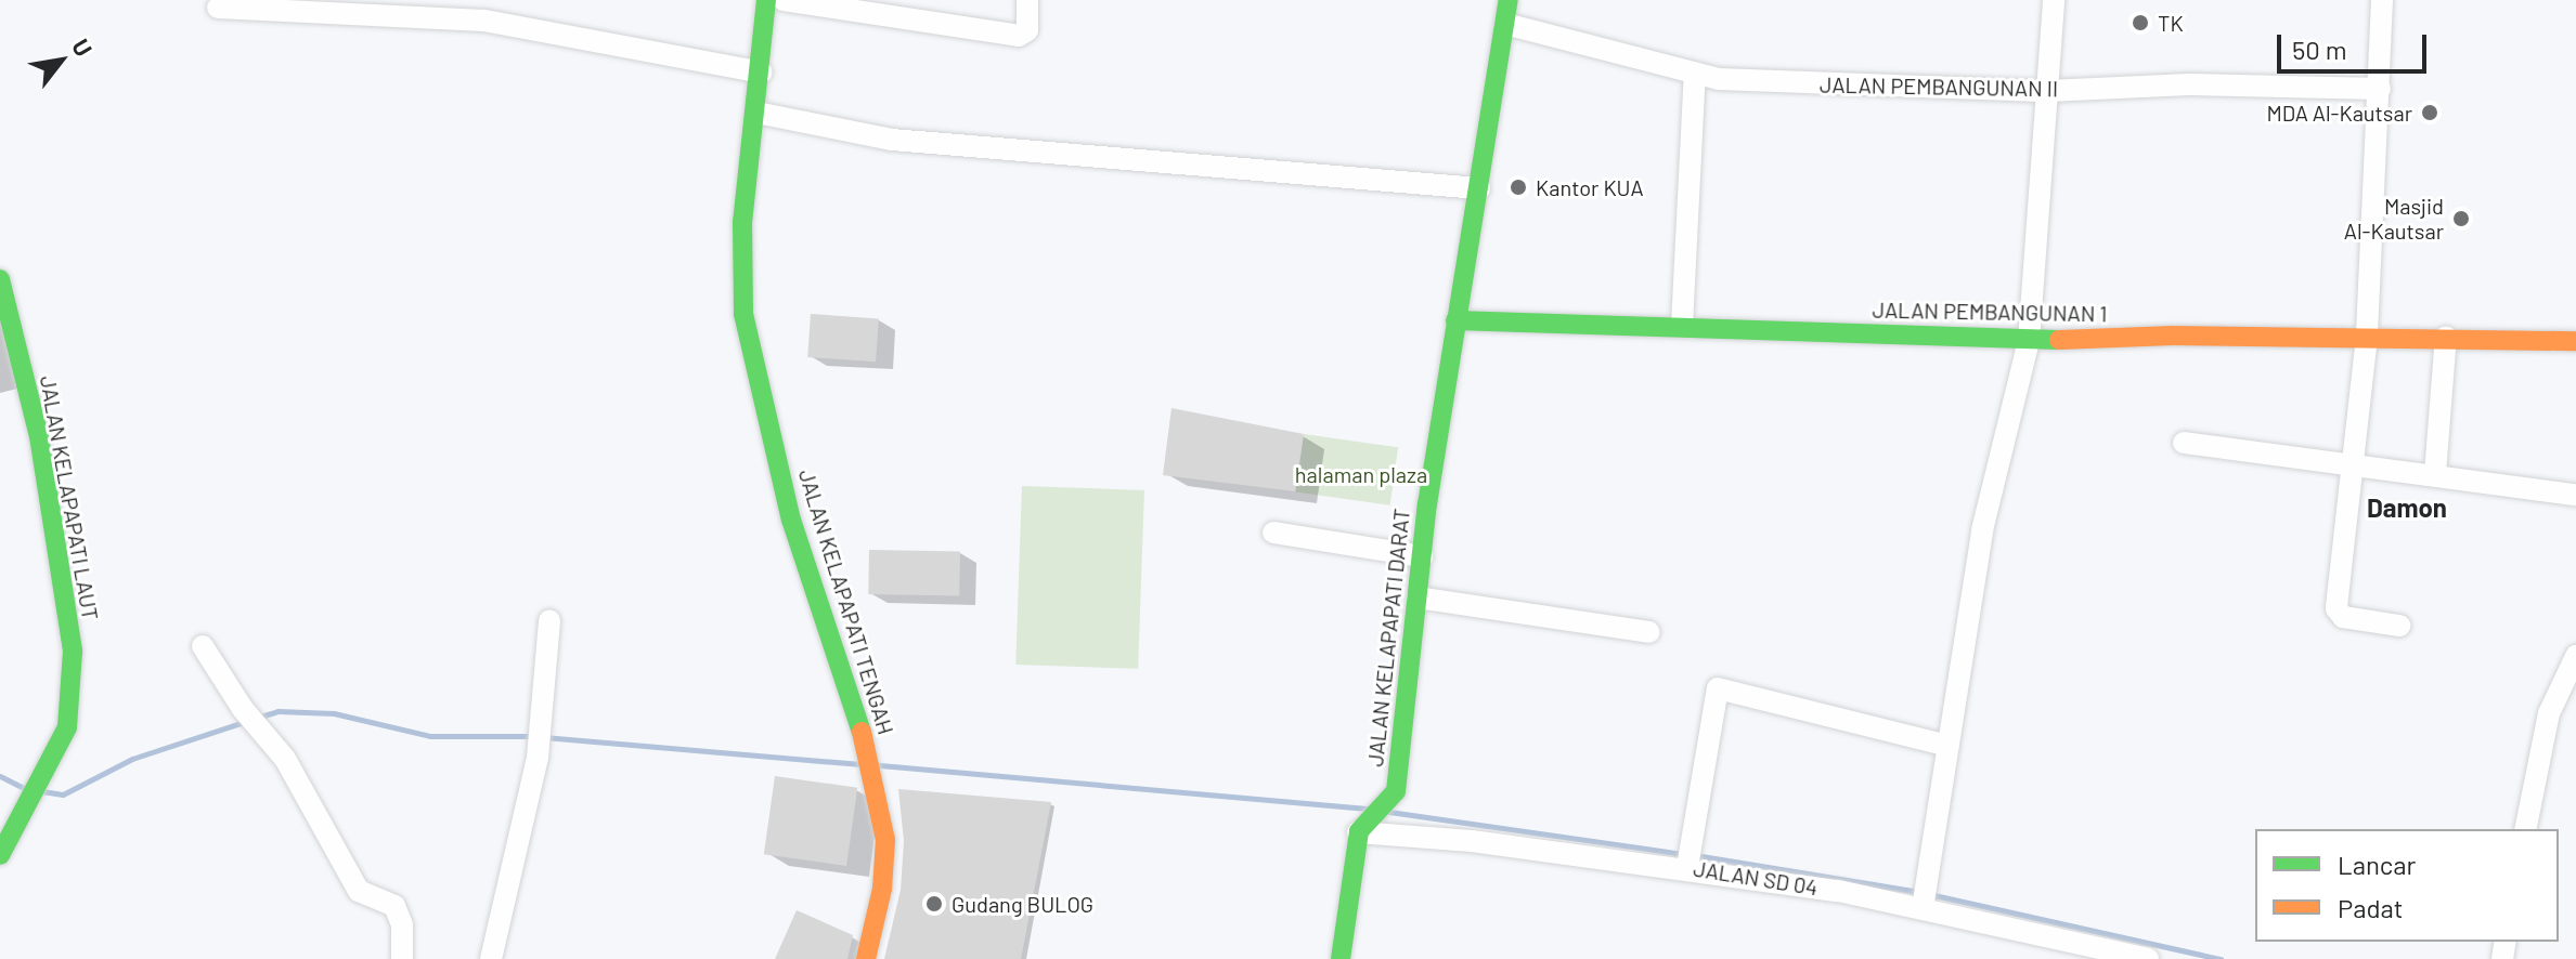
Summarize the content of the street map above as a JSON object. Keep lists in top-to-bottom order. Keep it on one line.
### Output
{"streets":{"street":["JALAN PEMBANGUNAN II","JALAN PEMBANGUNAN 1","JALAN KELAPAPATI LAUT","JALAN KELAPAPATI TENGAH","JALAN KELAPAPATI DARAT","JALAN SD 04"]},"crossings":[["JALAN PEMBANGUNAN II","JALAN KELAPAPATI DARAT"],["JALAN PEMBANGUNAN 1","JALAN KELAPAPATI DARAT"],["JALAN KELAPAPATI DARAT","JALAN SD 04"]],"districts":["Damon"],"parks":["halaman plaza"],"places":["TK","MDA Al-Kautsar","Kantor KUA","Masjid Al-Kautsar","Gudang BULOG"],"legend":["Lancar","Padat"],"scale_bar":"50 m","north":"top right"}
